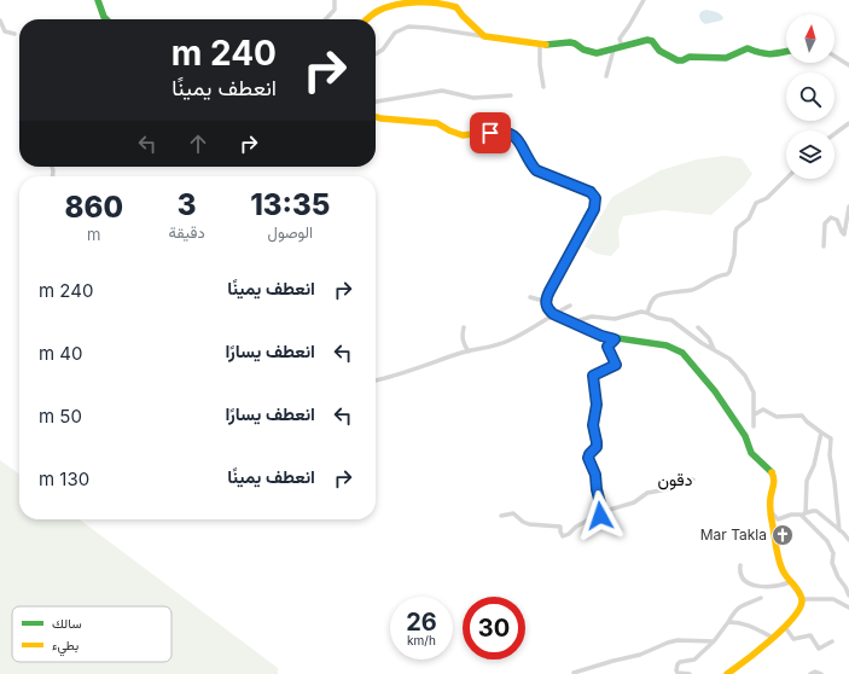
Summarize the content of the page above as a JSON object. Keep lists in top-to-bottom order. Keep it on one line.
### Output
{"districts":["دقون"],"places":{"church":["Mar Takla"]},"legend":["سالك","بطيء"],"north":"top","page":{"turn":["240 m","انعطف يمينًا"],"eta":["13:35","الوصول","3","دقيقة","860","m"],"list":[{"name":"انعطف يمينًا","value":"240 m"},{"name":"انعطف يسارًا","value":"40 m"},{"name":"انعطف يسارًا","value":"50 m"},{"name":"انعطف يمينًا","value":"130 m"}],"speed":"26 km/h","limit":"30"}}
